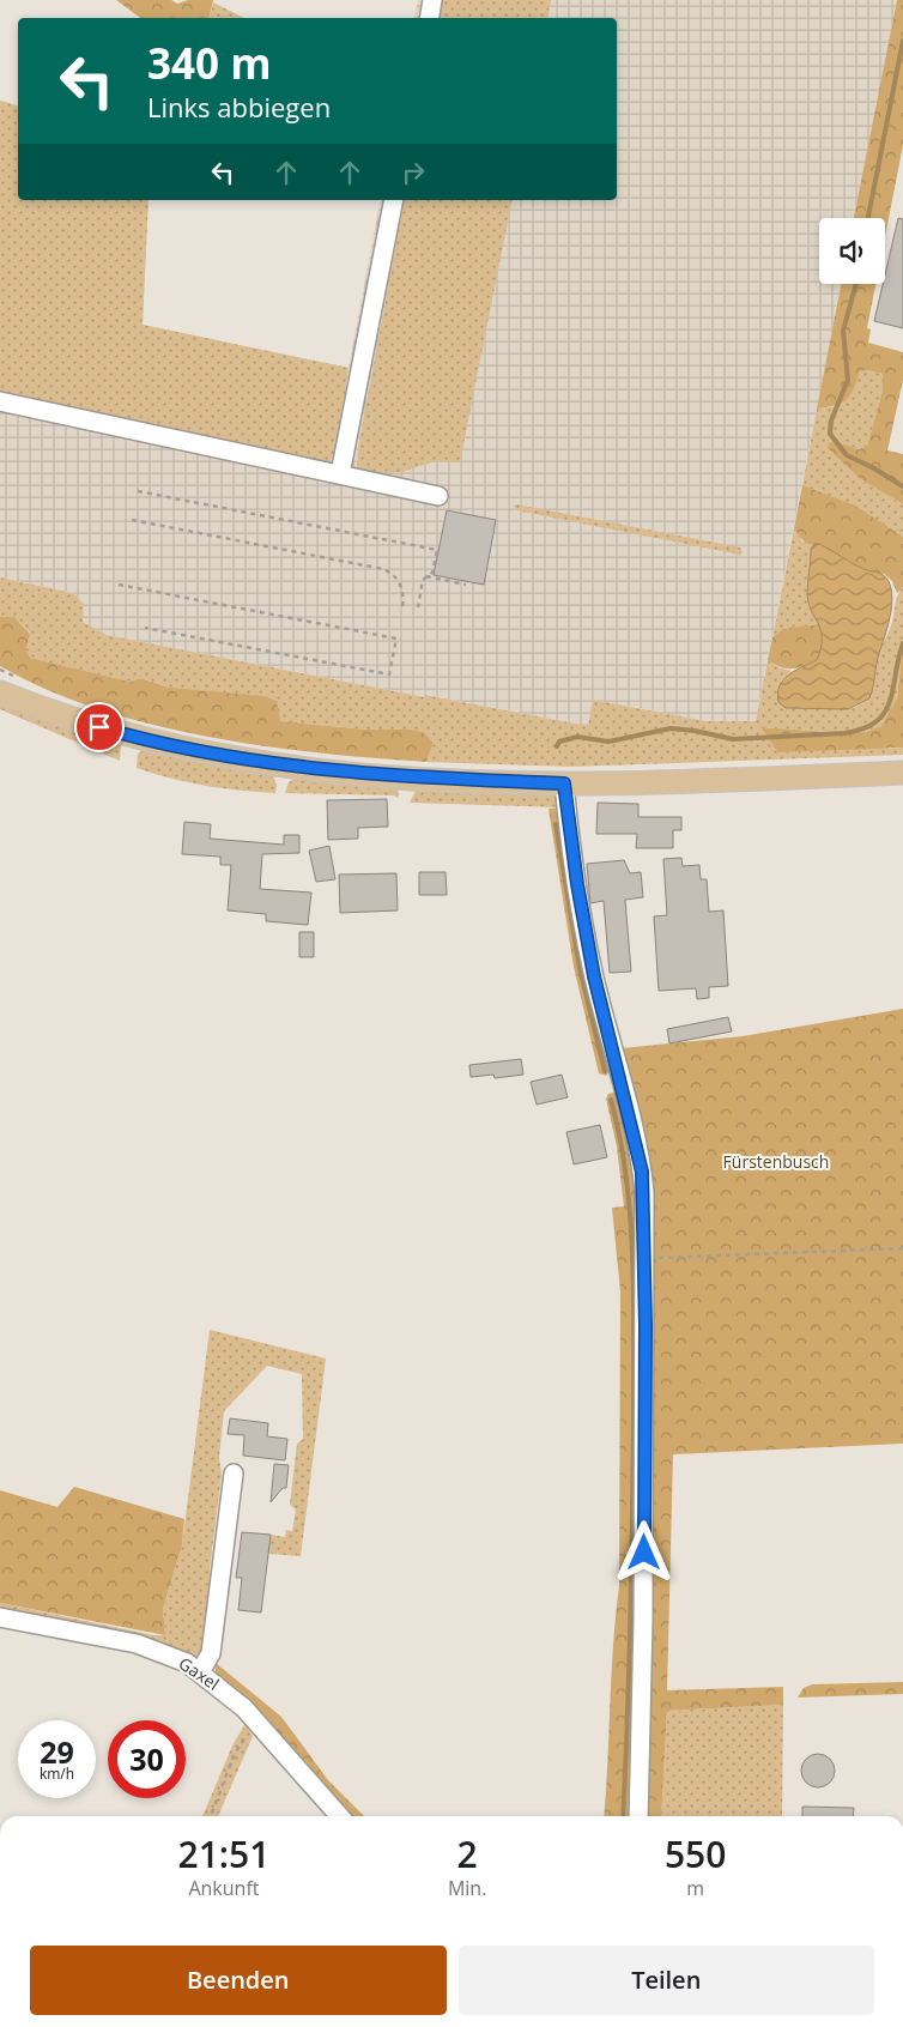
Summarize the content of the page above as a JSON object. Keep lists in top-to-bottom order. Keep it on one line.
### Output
{"streets":{"street":["Gaxel"]},"parks":["Fürstenbusch"],"page":{"turn":["340 m","Links abbiegen"],"speed":"29 km/h","limit":"30","eta":["21:51","Ankunft","2","Min.","550","m"],"buttons":["Beenden","Teilen"]}}
